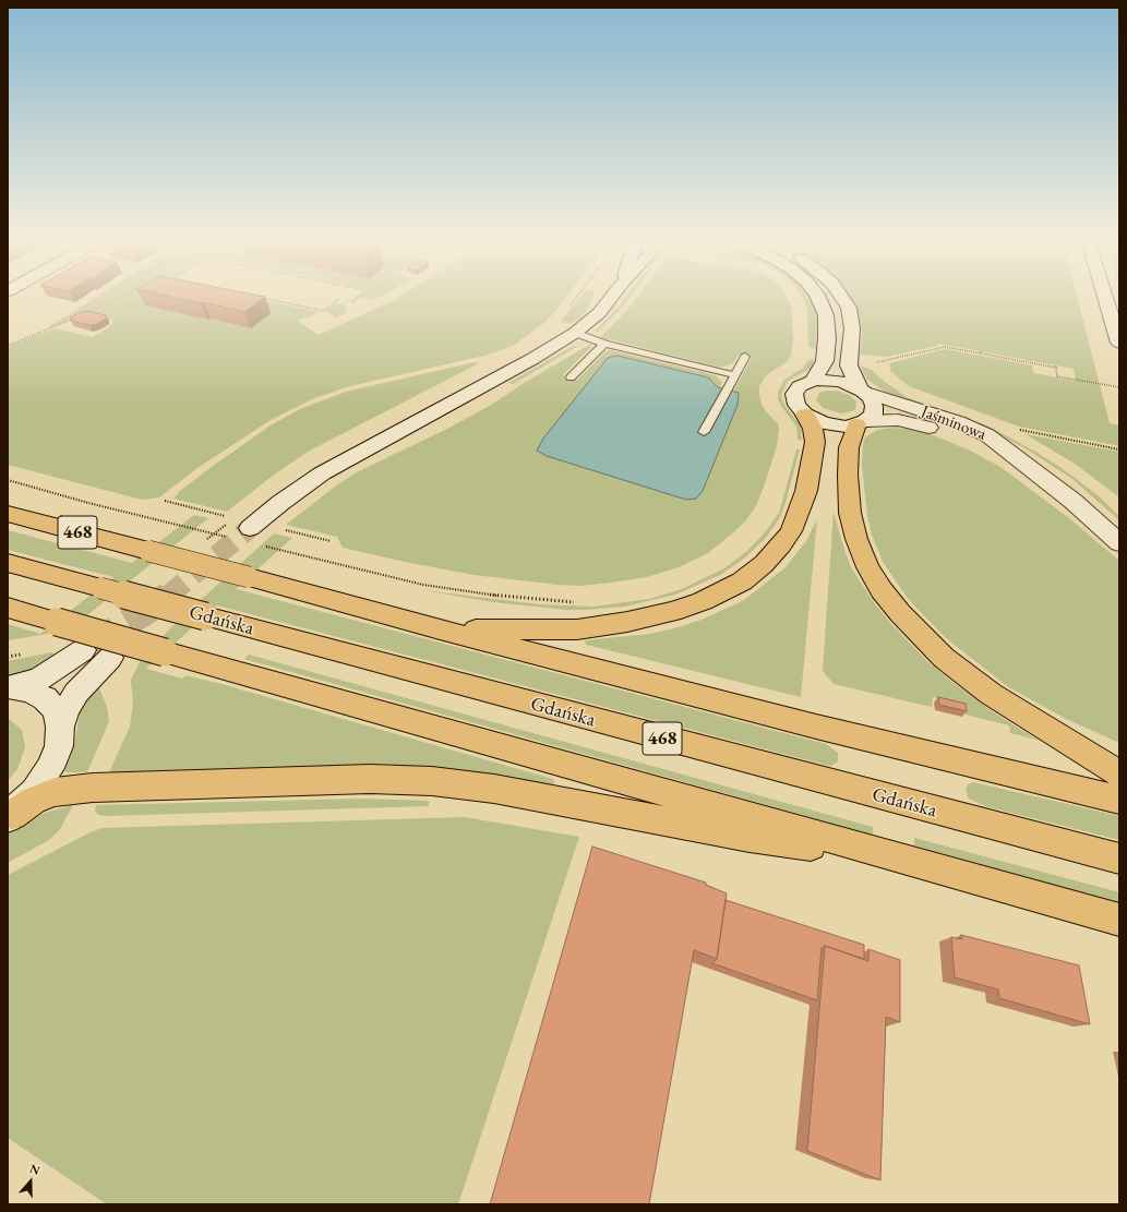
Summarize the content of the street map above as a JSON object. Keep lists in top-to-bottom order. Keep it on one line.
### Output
{"streets":{"main road":["Jaśminowa","468","Gdańska"]},"north":"top"}
